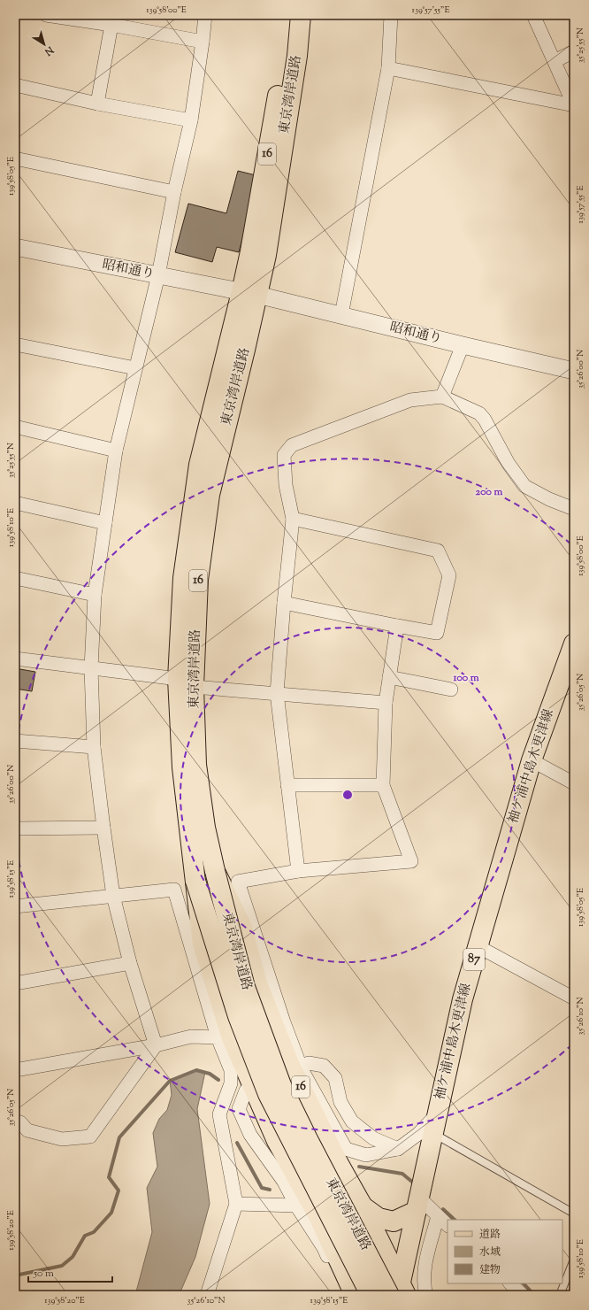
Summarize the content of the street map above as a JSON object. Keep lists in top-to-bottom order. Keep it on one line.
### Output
{"streets":{"main road":["東京湾岸道路","16","袖ケ浦中島木更津線","87"],"street":["昭和通り"]},"crossings":[["東京湾岸道路","16"],["東京湾岸道路","昭和通り"],["東京湾岸道路","袖ケ浦中島木更津線"],["16","袖ケ浦中島木更津線"]],"legend":["道路","水域","建物"],"scale_bar":"50 m","north":"bottom right","coordinates":["139°58'00\"E","139°57'55\"E","35°25'55\"N","139°58'05\"E","35°26'00\"N","139°58'10\"E","35°26'05\"N","139°58'15\"E","35°26'10\"N","139°58'20\"E"],"rings":["200 m","100 m"]}
